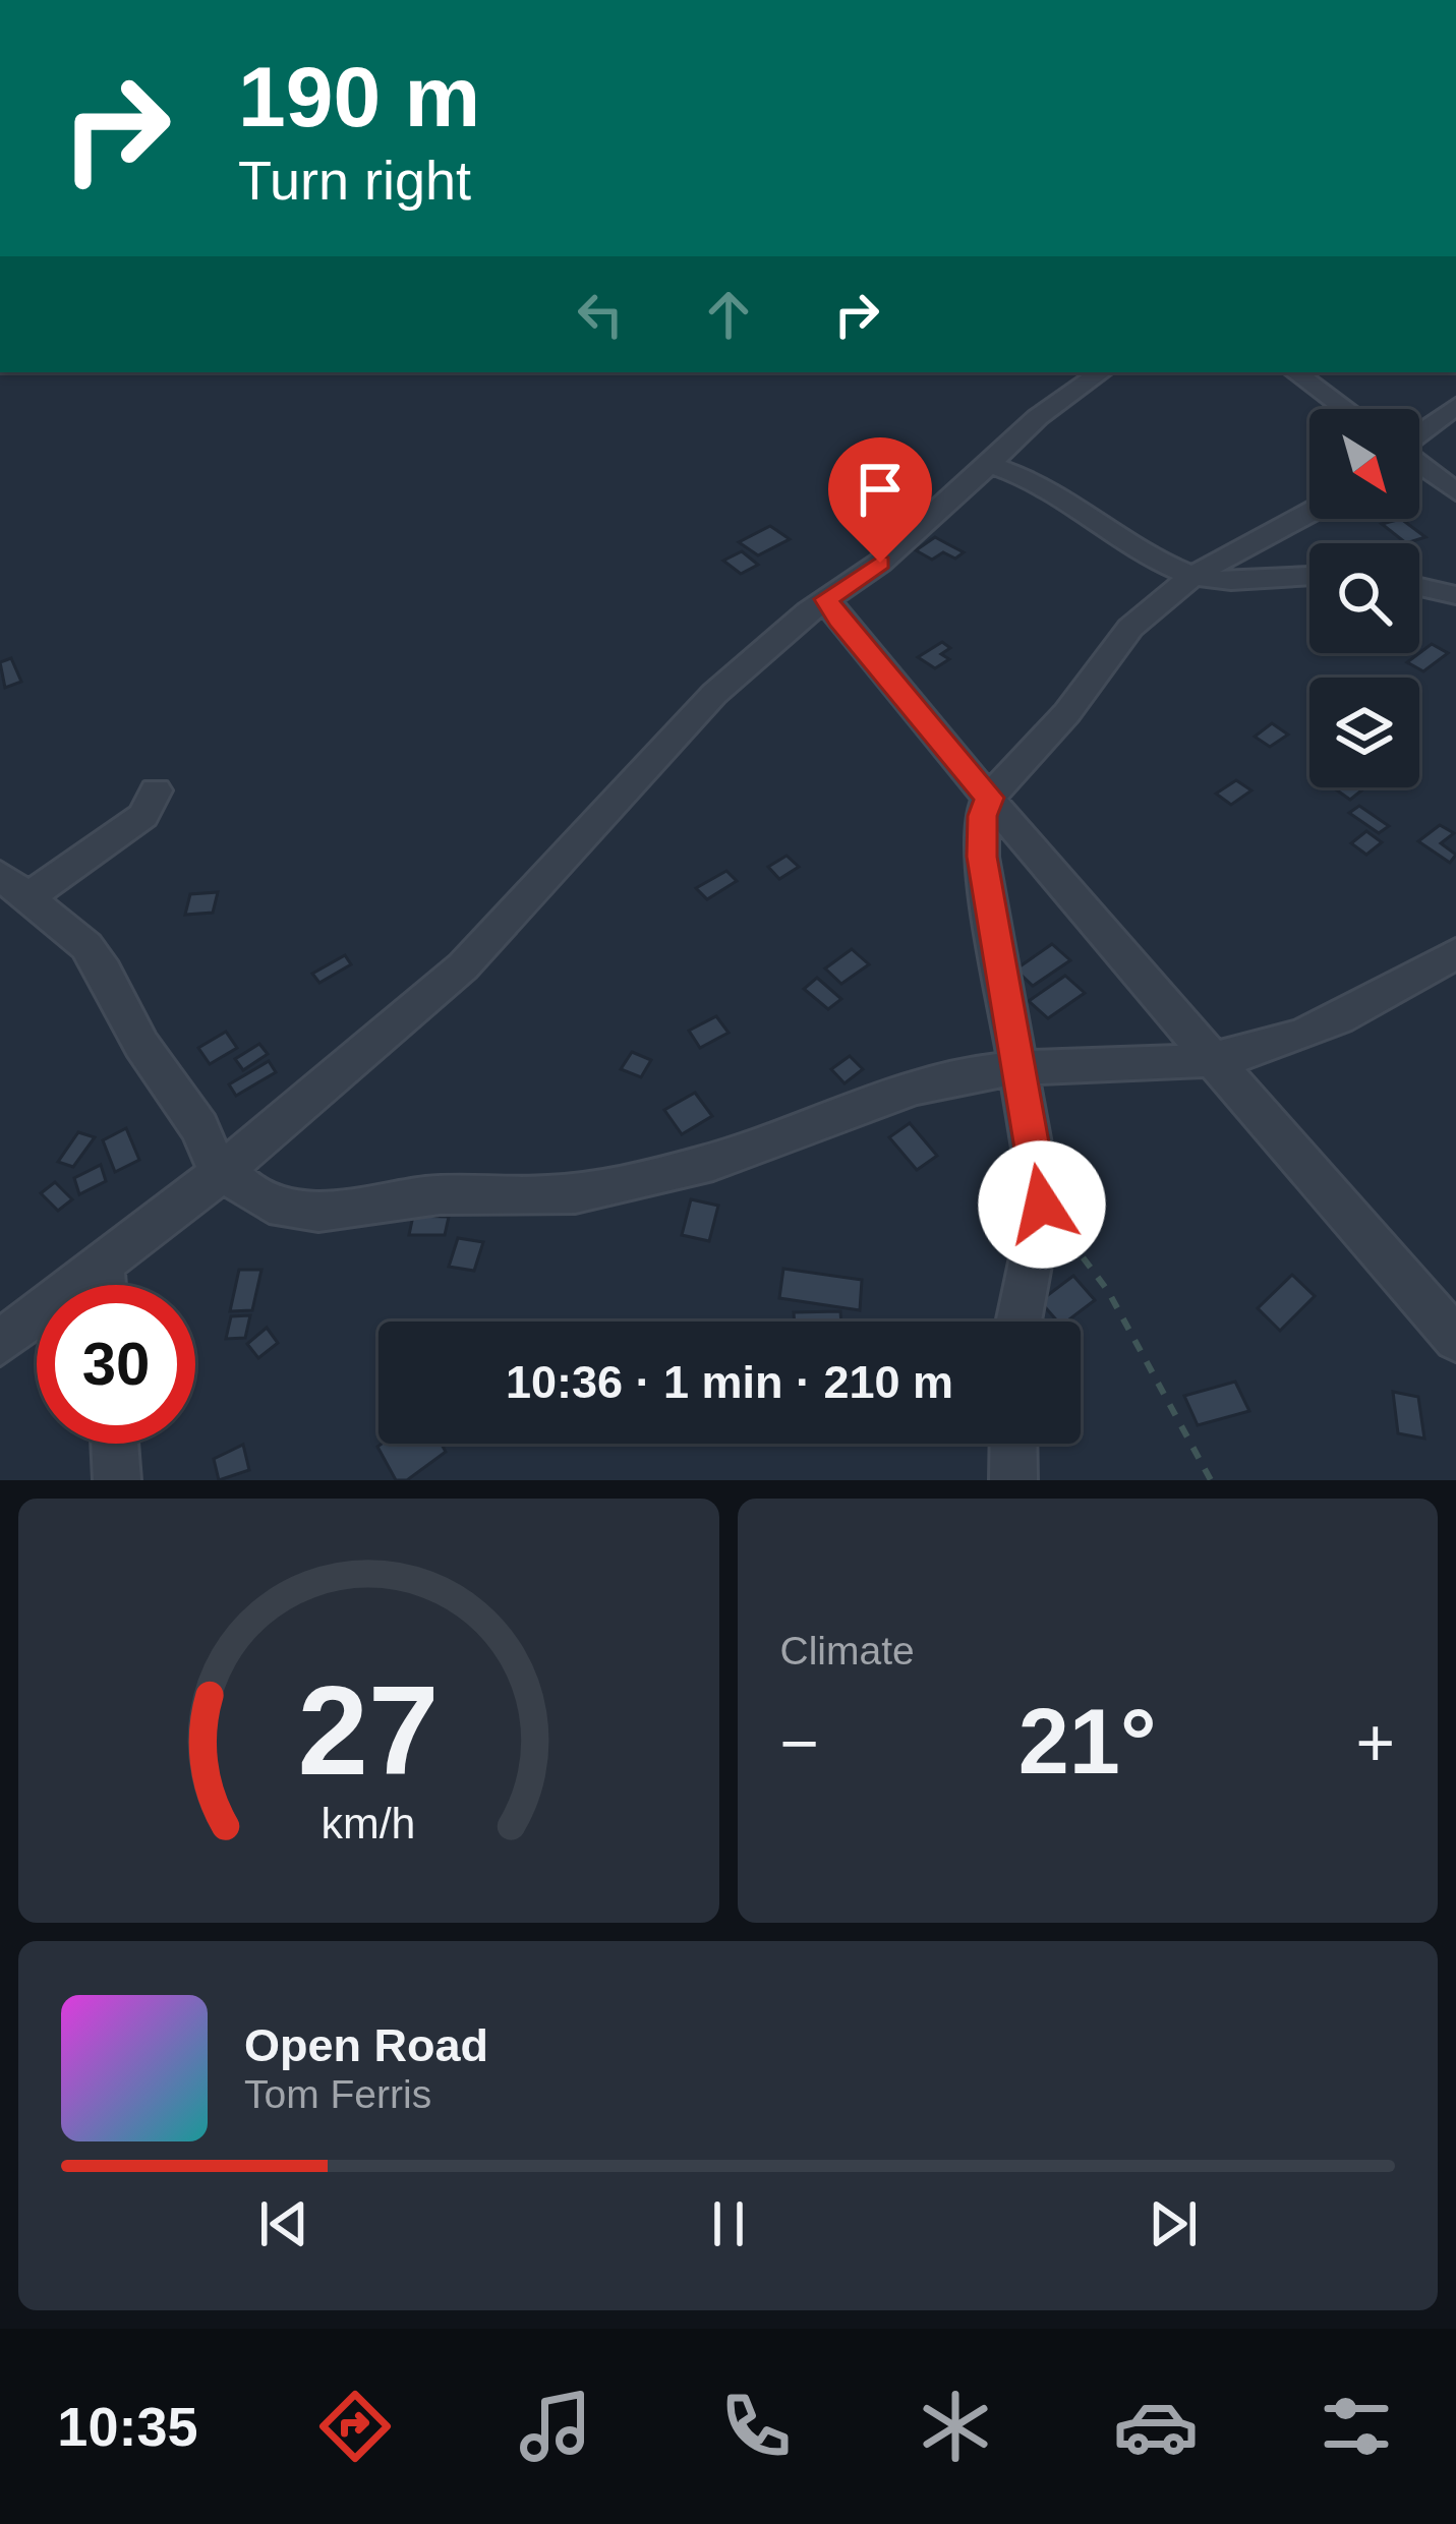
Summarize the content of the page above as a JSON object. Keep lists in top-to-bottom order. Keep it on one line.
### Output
{"north":"bottom right","page":{"turn":["190 m","Turn right"],"limit":"30","trip":"10:36 · 1 min · 210 m","tile":"Climate","heat":["−","21°","+"],"song":["Open Road","Tom Ferris"],"tabs":"10:35","gauge":["27","km/h"]}}
